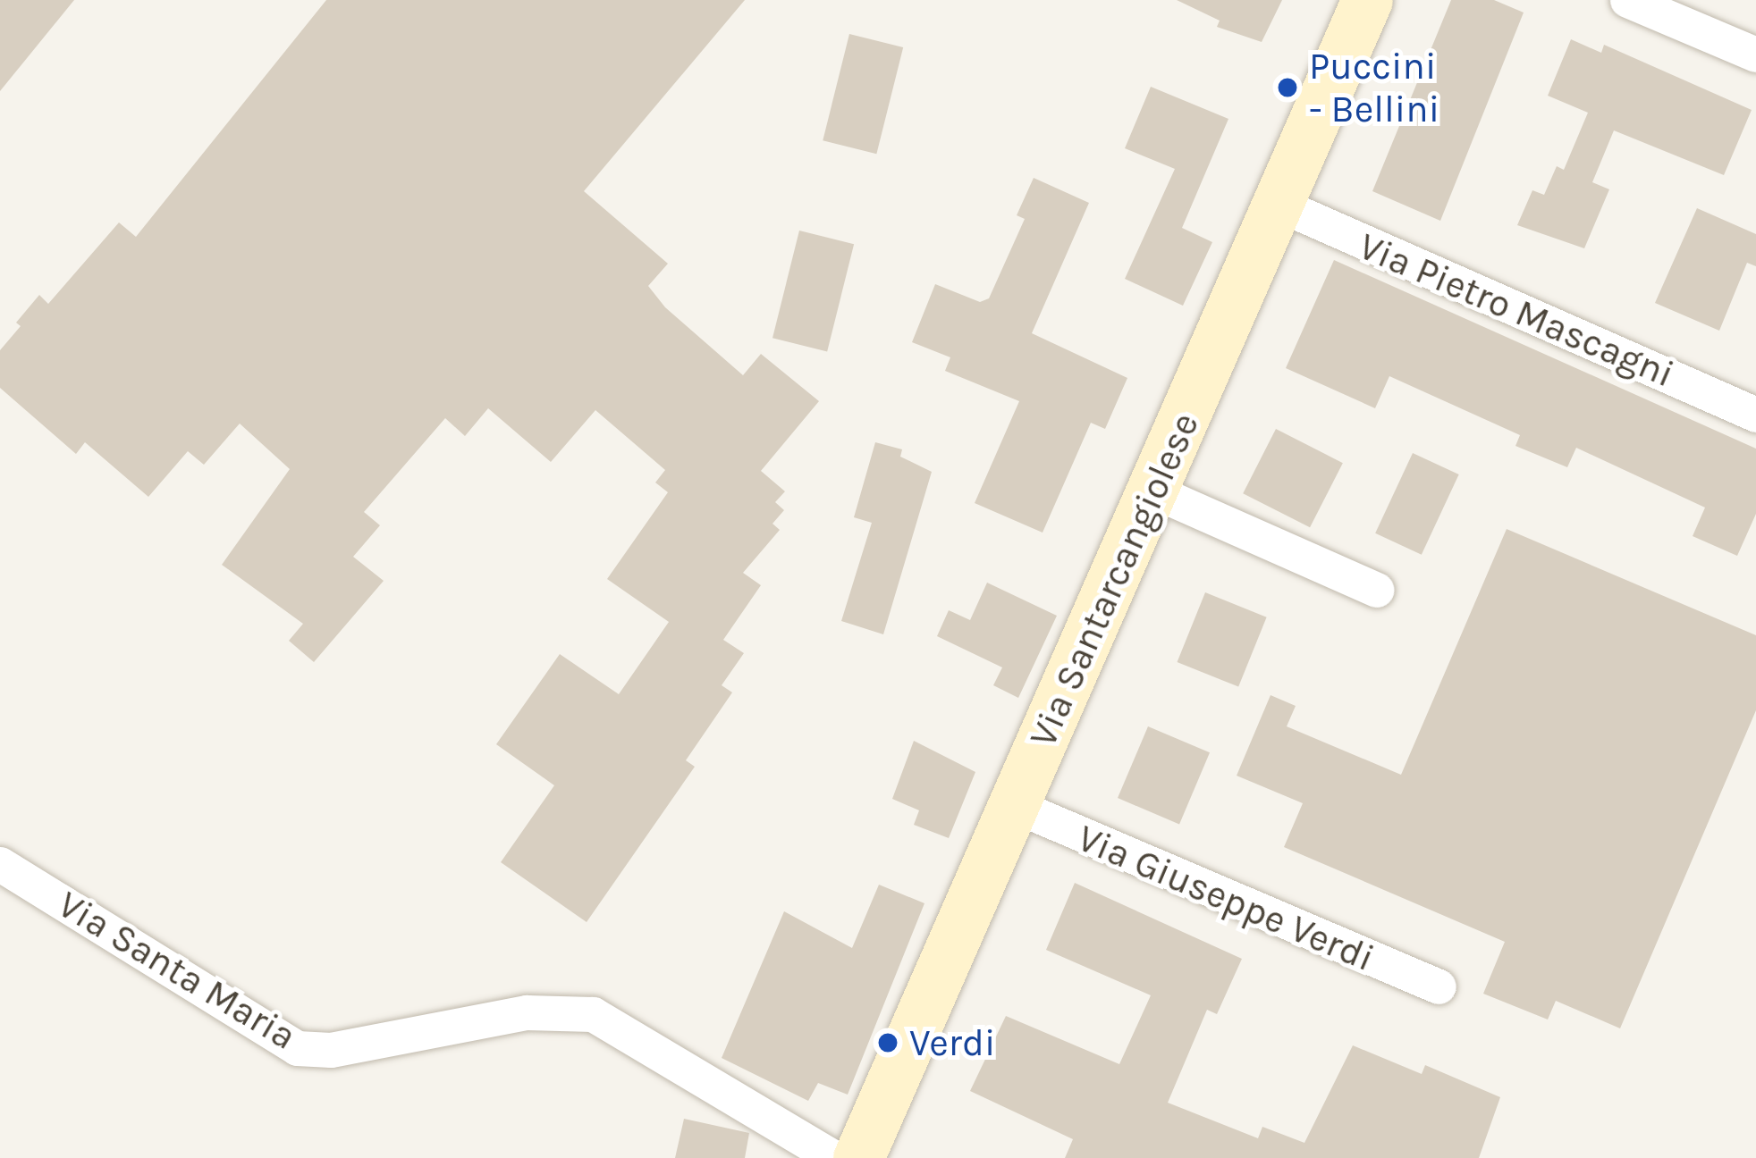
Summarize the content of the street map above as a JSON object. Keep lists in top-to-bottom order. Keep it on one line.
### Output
{"streets":{"main road":["Via Santarcangiolese"],"street":["Via Pietro Mascagni","Via Giuseppe Verdi","Via Santa Maria"]},"crossings":[["Via Pietro Mascagni","Via Santarcangiolese"],["Via Santarcangiolese","Via Giuseppe Verdi"]],"places":["Puccini - Bellini","Verdi"]}
